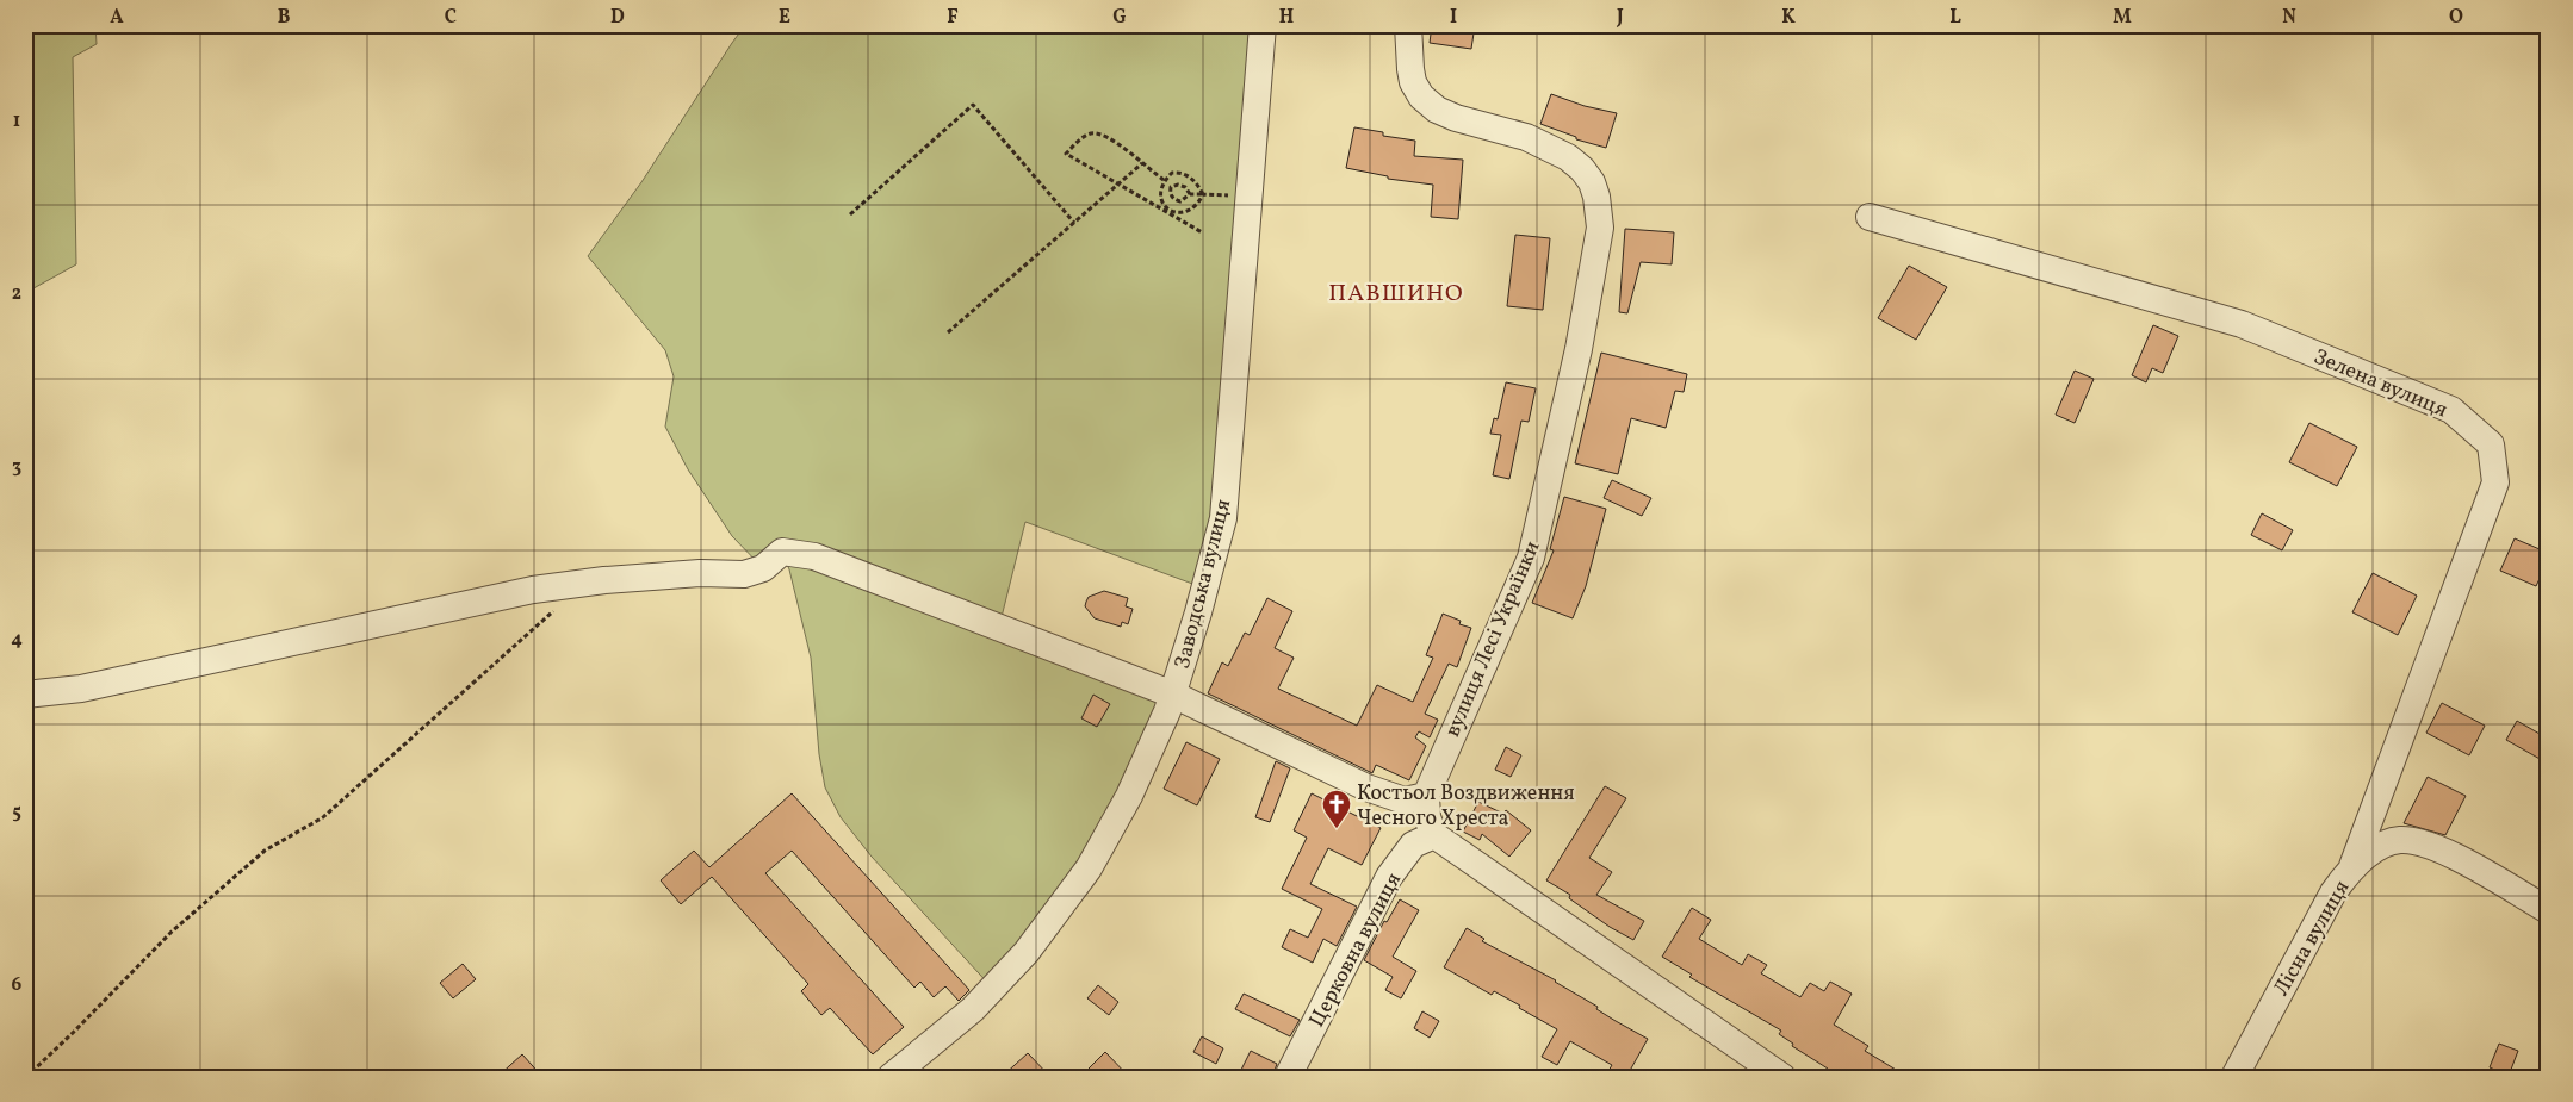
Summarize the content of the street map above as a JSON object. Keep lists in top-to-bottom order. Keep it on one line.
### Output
{"streets":{"street":["Зелена вулиця","Заводська вулиця","вулиця Лесі Українки","Лісна вулиця","Церковна вулиця"]},"crossings":[["Зелена вулиця","Лісна вулиця"]],"districts":["ПАВШИНО"],"places":{"church":["Костьол Воздвиження Чесного Хреста"]},"grid":{"columns":["A","B","C","D","E","F","G","H","I","J","K","L","M","N","O"],"rows":["1","2","3","4","5","6"]}}
